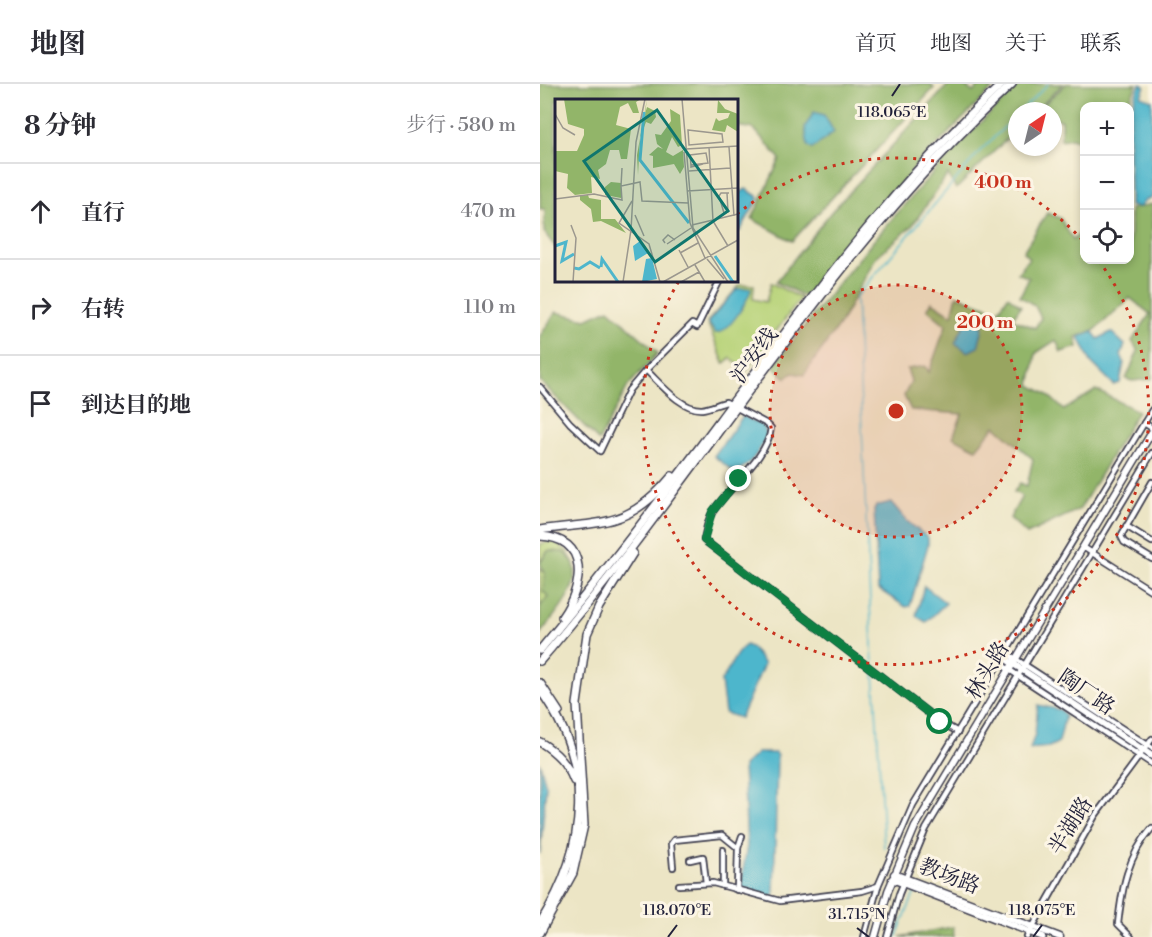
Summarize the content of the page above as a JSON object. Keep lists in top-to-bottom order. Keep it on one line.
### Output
{"streets":{"highway":["沪安线"],"main road":["林头路","陶厂路","教场路"],"street":["半湖路"]},"crossings":[["林头路","陶厂路"],["林头路","教场路"],["陶厂路","半湖路"],["半湖路","教场路"]],"north":"top right","page":{"header":"地图","nav":["首页","地图","关于","联系"],"heading":["8 分钟","步行 · 580 m"],"map_buttons":["+","−"],"list":[["直行","470 m"],["右转","110 m"],"到达目的地"]},"coordinates":["118.065°E","118.070°E","118.075°E","31.715°N"],"rings":["400 m","200 m"]}
